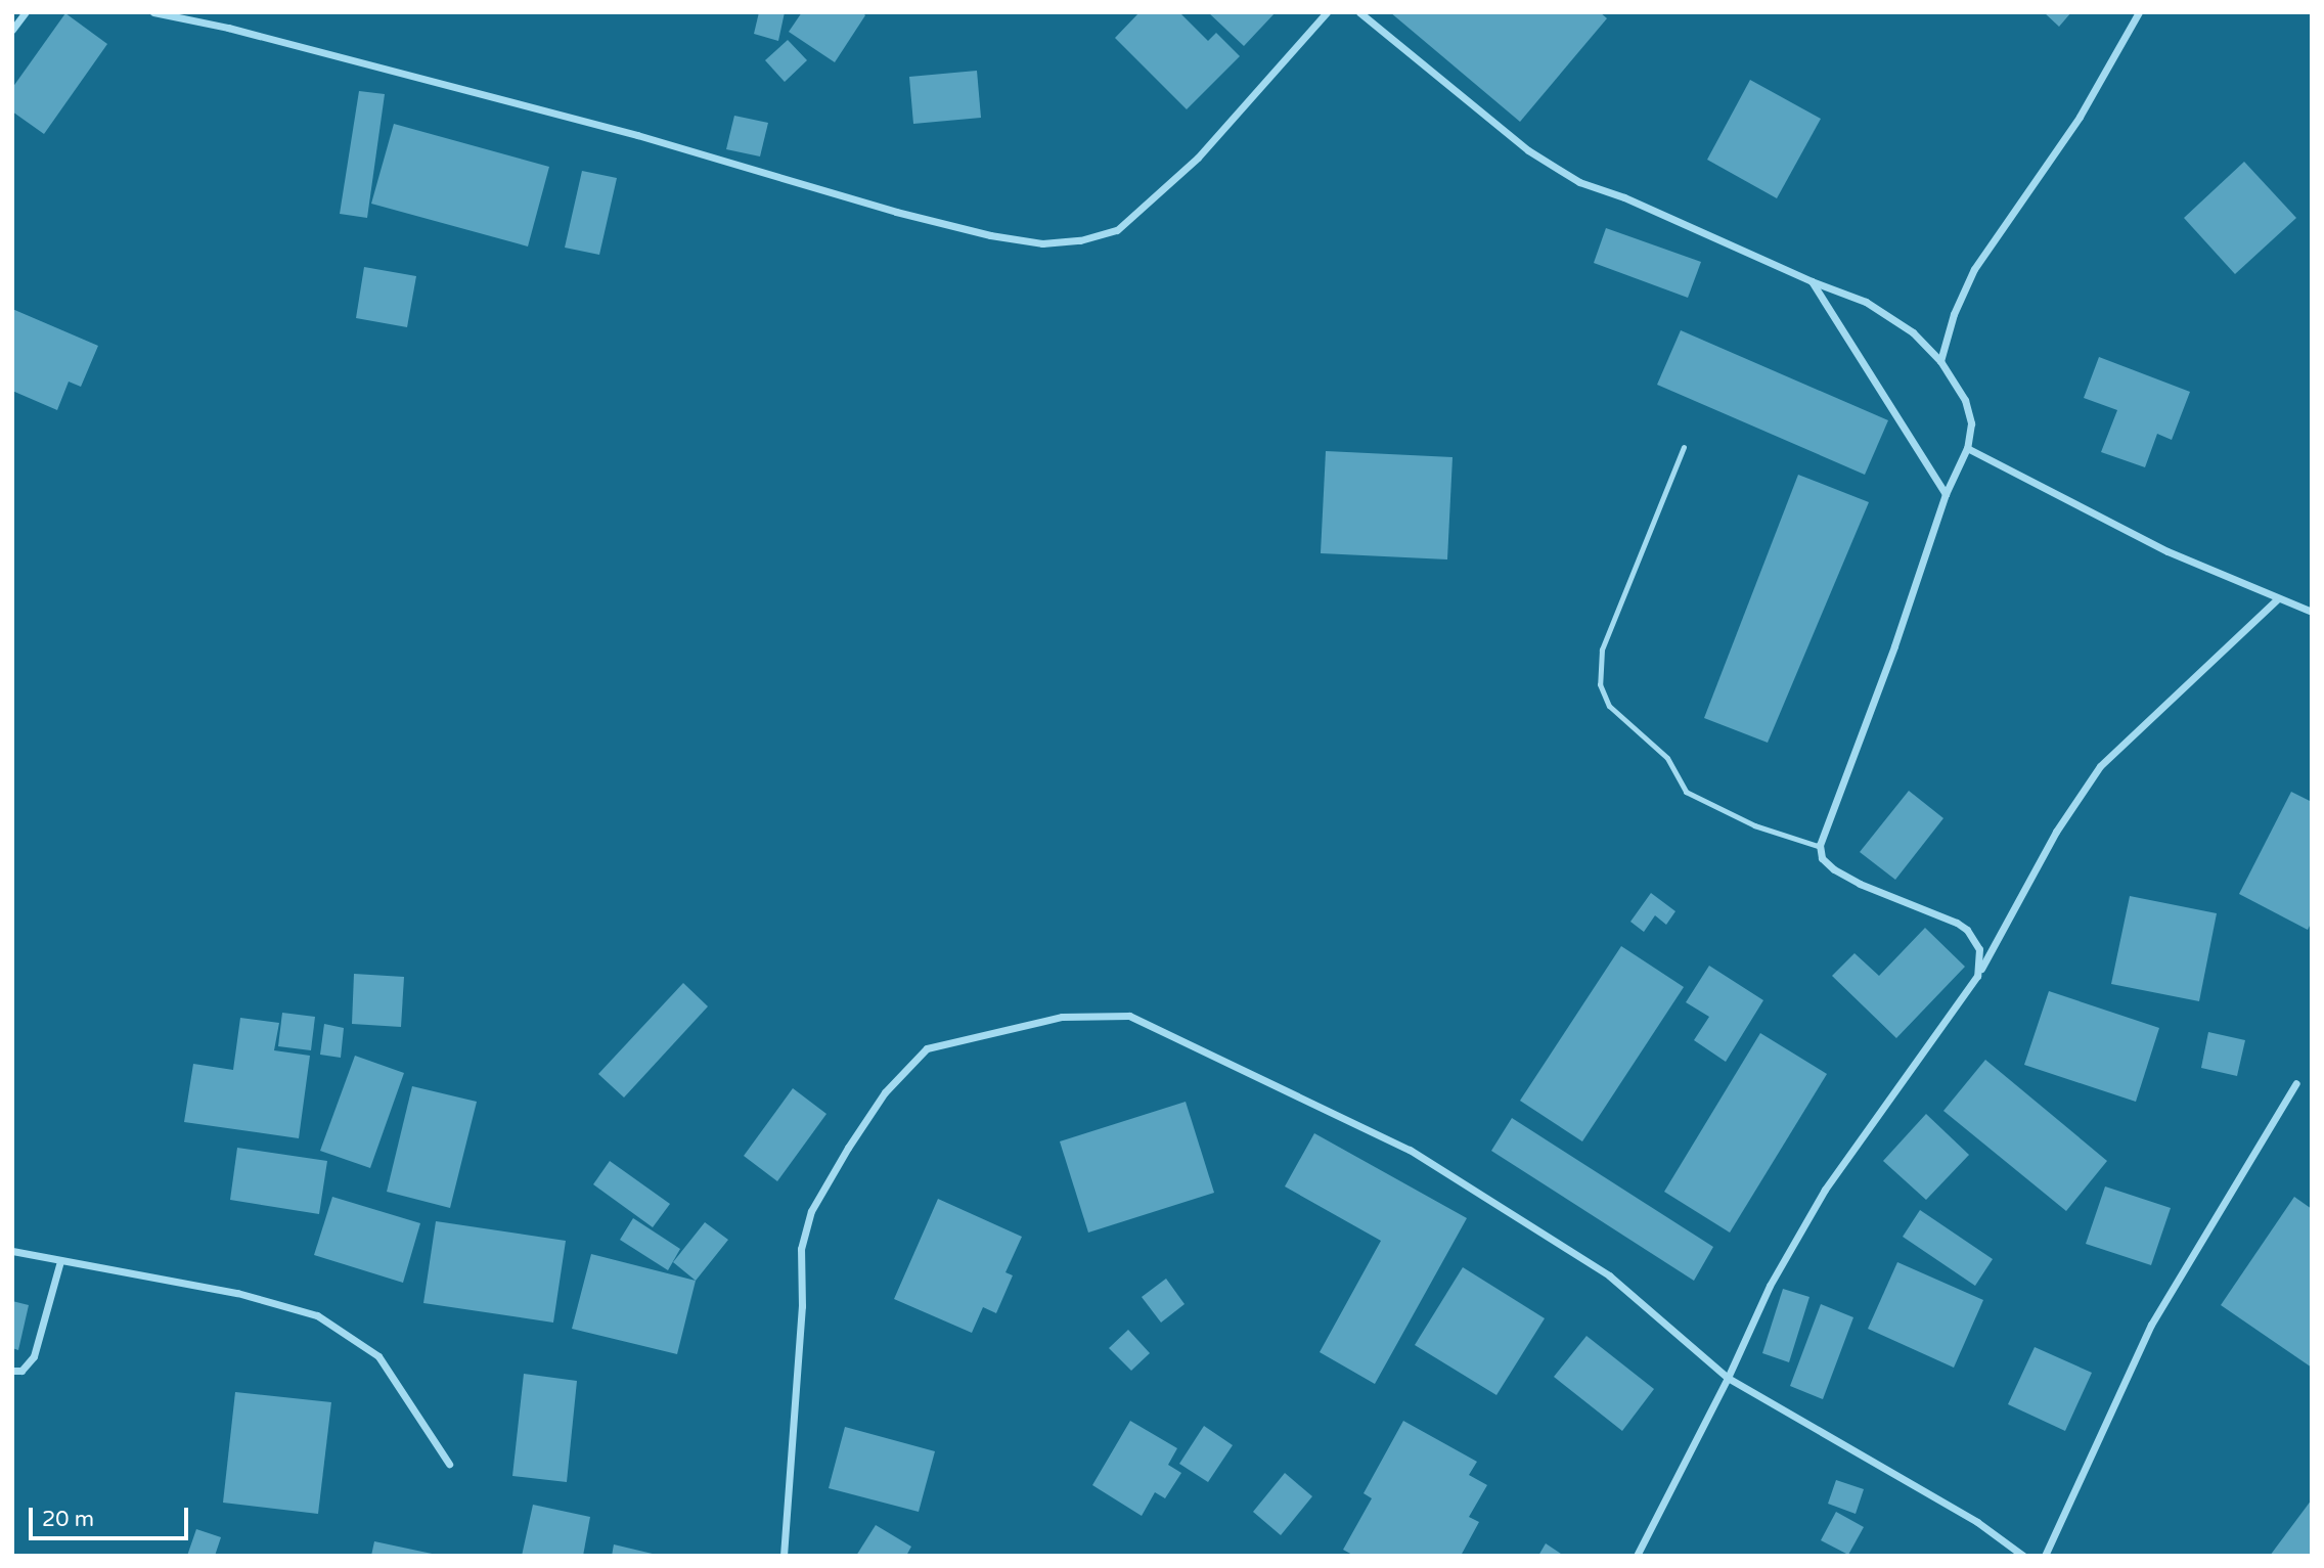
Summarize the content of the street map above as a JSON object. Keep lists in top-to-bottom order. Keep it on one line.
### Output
{"scale_bar":"20 m"}
